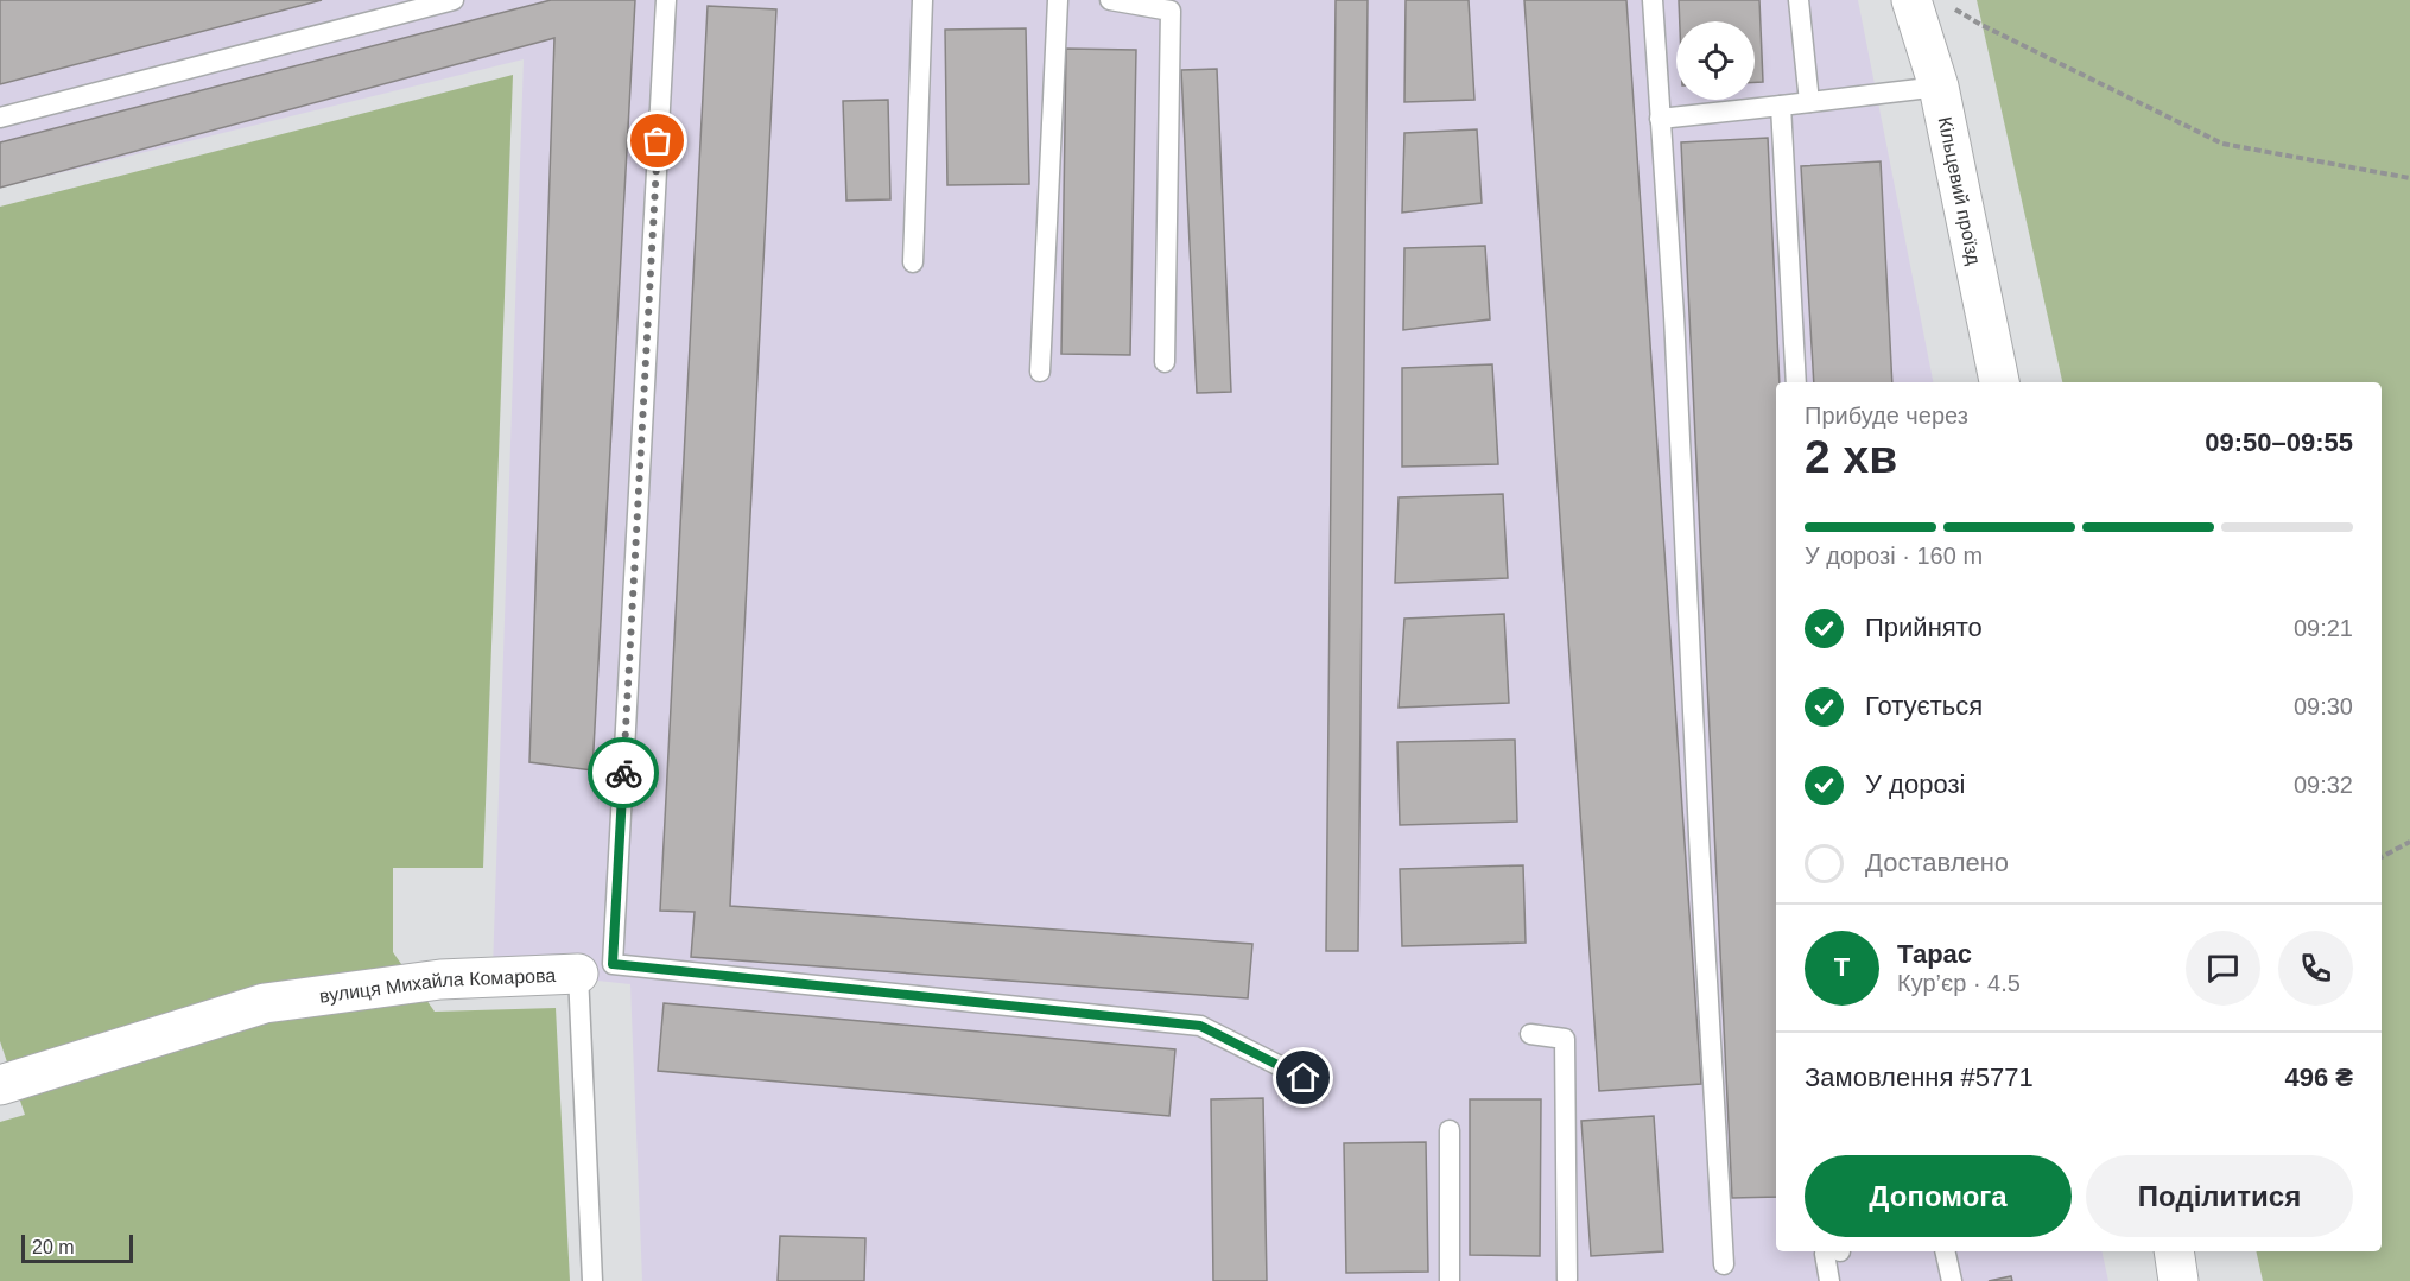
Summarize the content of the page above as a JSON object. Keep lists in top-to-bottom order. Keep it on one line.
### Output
{"streets":{"street":["Кільцевий проїзд","вулиця Михайла Комарова"]},"scale_bar":"20 m","page":{"heading":["2 хв","Прибуде через","09:50–09:55"],"panel":["Тарас","Кур’єр · 4.5","Замовлення #5771","496 ₴"],"bar":"У дорозі · 160 m","list":[["Прийнято","09:21"],["Готується","09:30"],["У дорозі","09:32"],"Доставлено"],"round":"Т","buttons":["Допомога","Поділитися"],"scale":"20 m"}}
